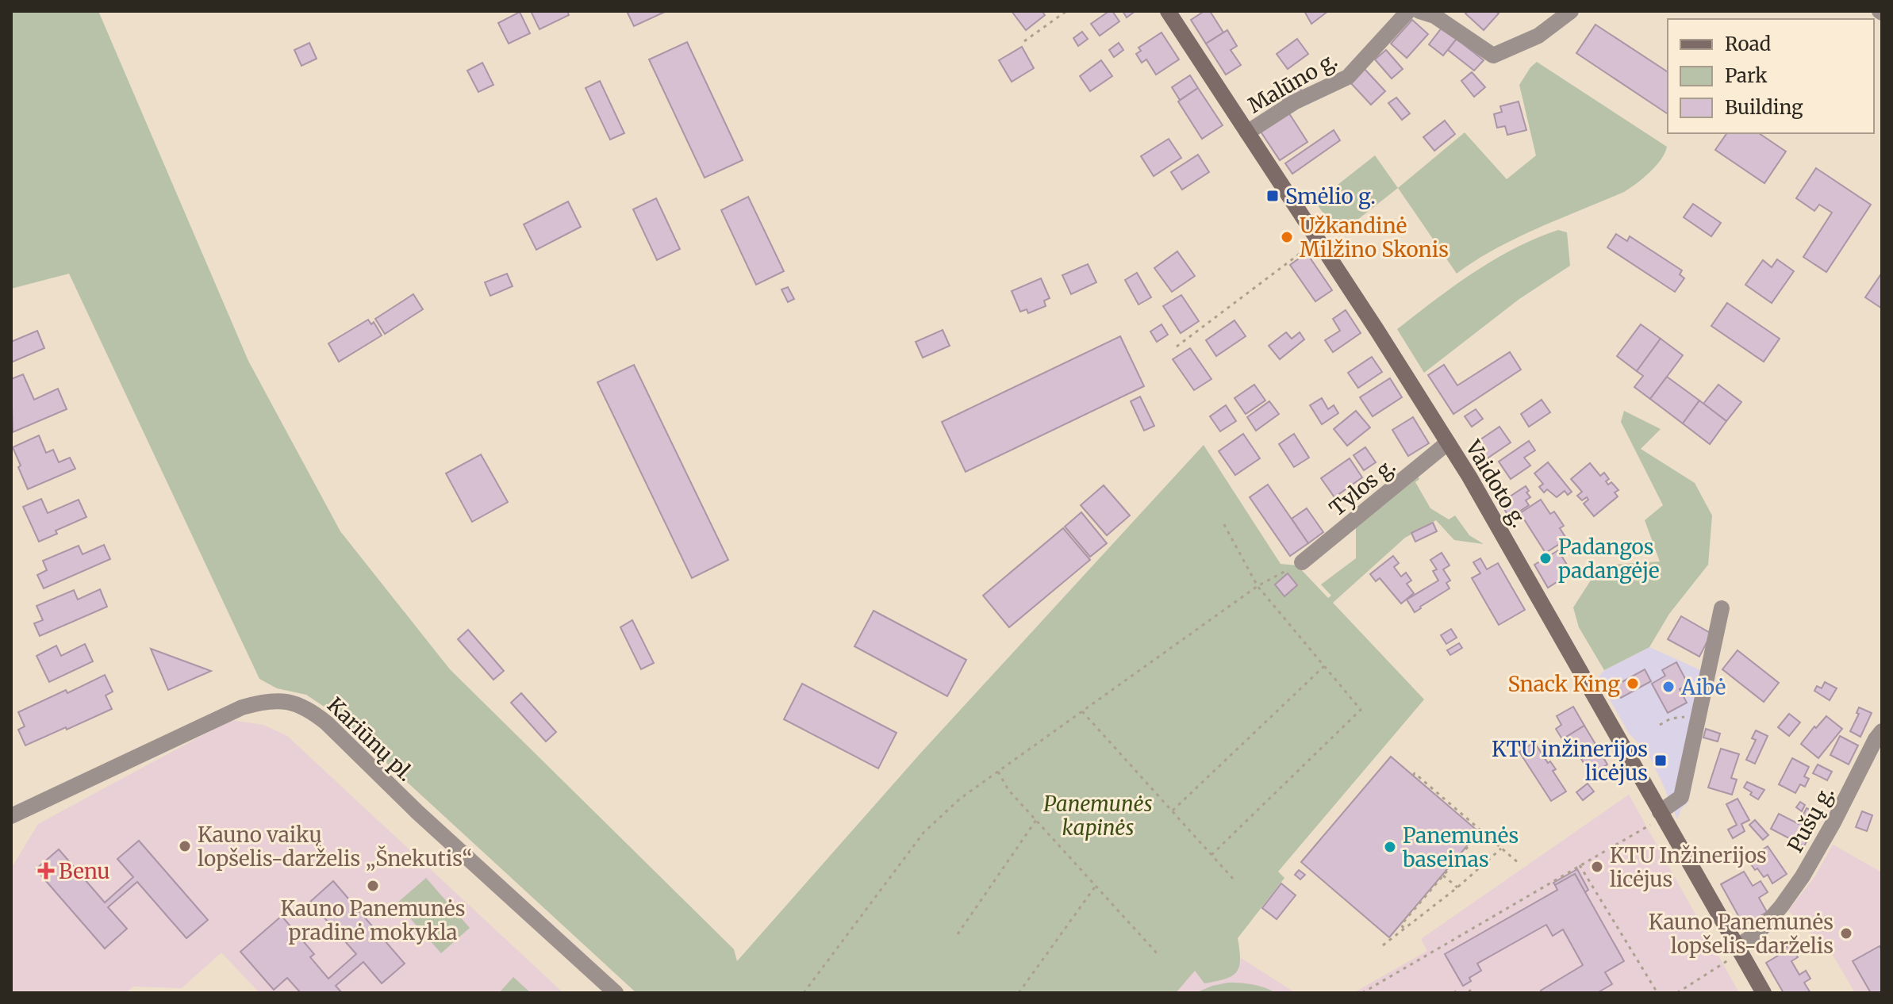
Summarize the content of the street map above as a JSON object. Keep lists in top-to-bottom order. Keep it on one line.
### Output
{"streets":{"main road":["Vaidoto g."],"street":["Malūno g.","Tylos g.","Kariūnų pl.","Pušų g."]},"crossings":[["Malūno g.","Vaidoto g."],["Vaidoto g.","Tylos g."],["Vaidoto g.","Pušų g."]],"parks":["Panemunės kapinės"],"places":{"transit":["Smėlio g.","KTU inžinerijos licėjus"],"other":["Užkandinė Milžino Skonis","Padangos padangėje","Snack King","Aibė","Kauno vaikų lopšelis-darželis „Šnekutis“","Panemunės baseinas","KTU Inžinerijos licėjus","Kauno Panemunės pradinė mokykla","Kauno Panemunės lopšelis-darželis"],"health":["Benu"]},"legend":["Road","Park","Building"]}
